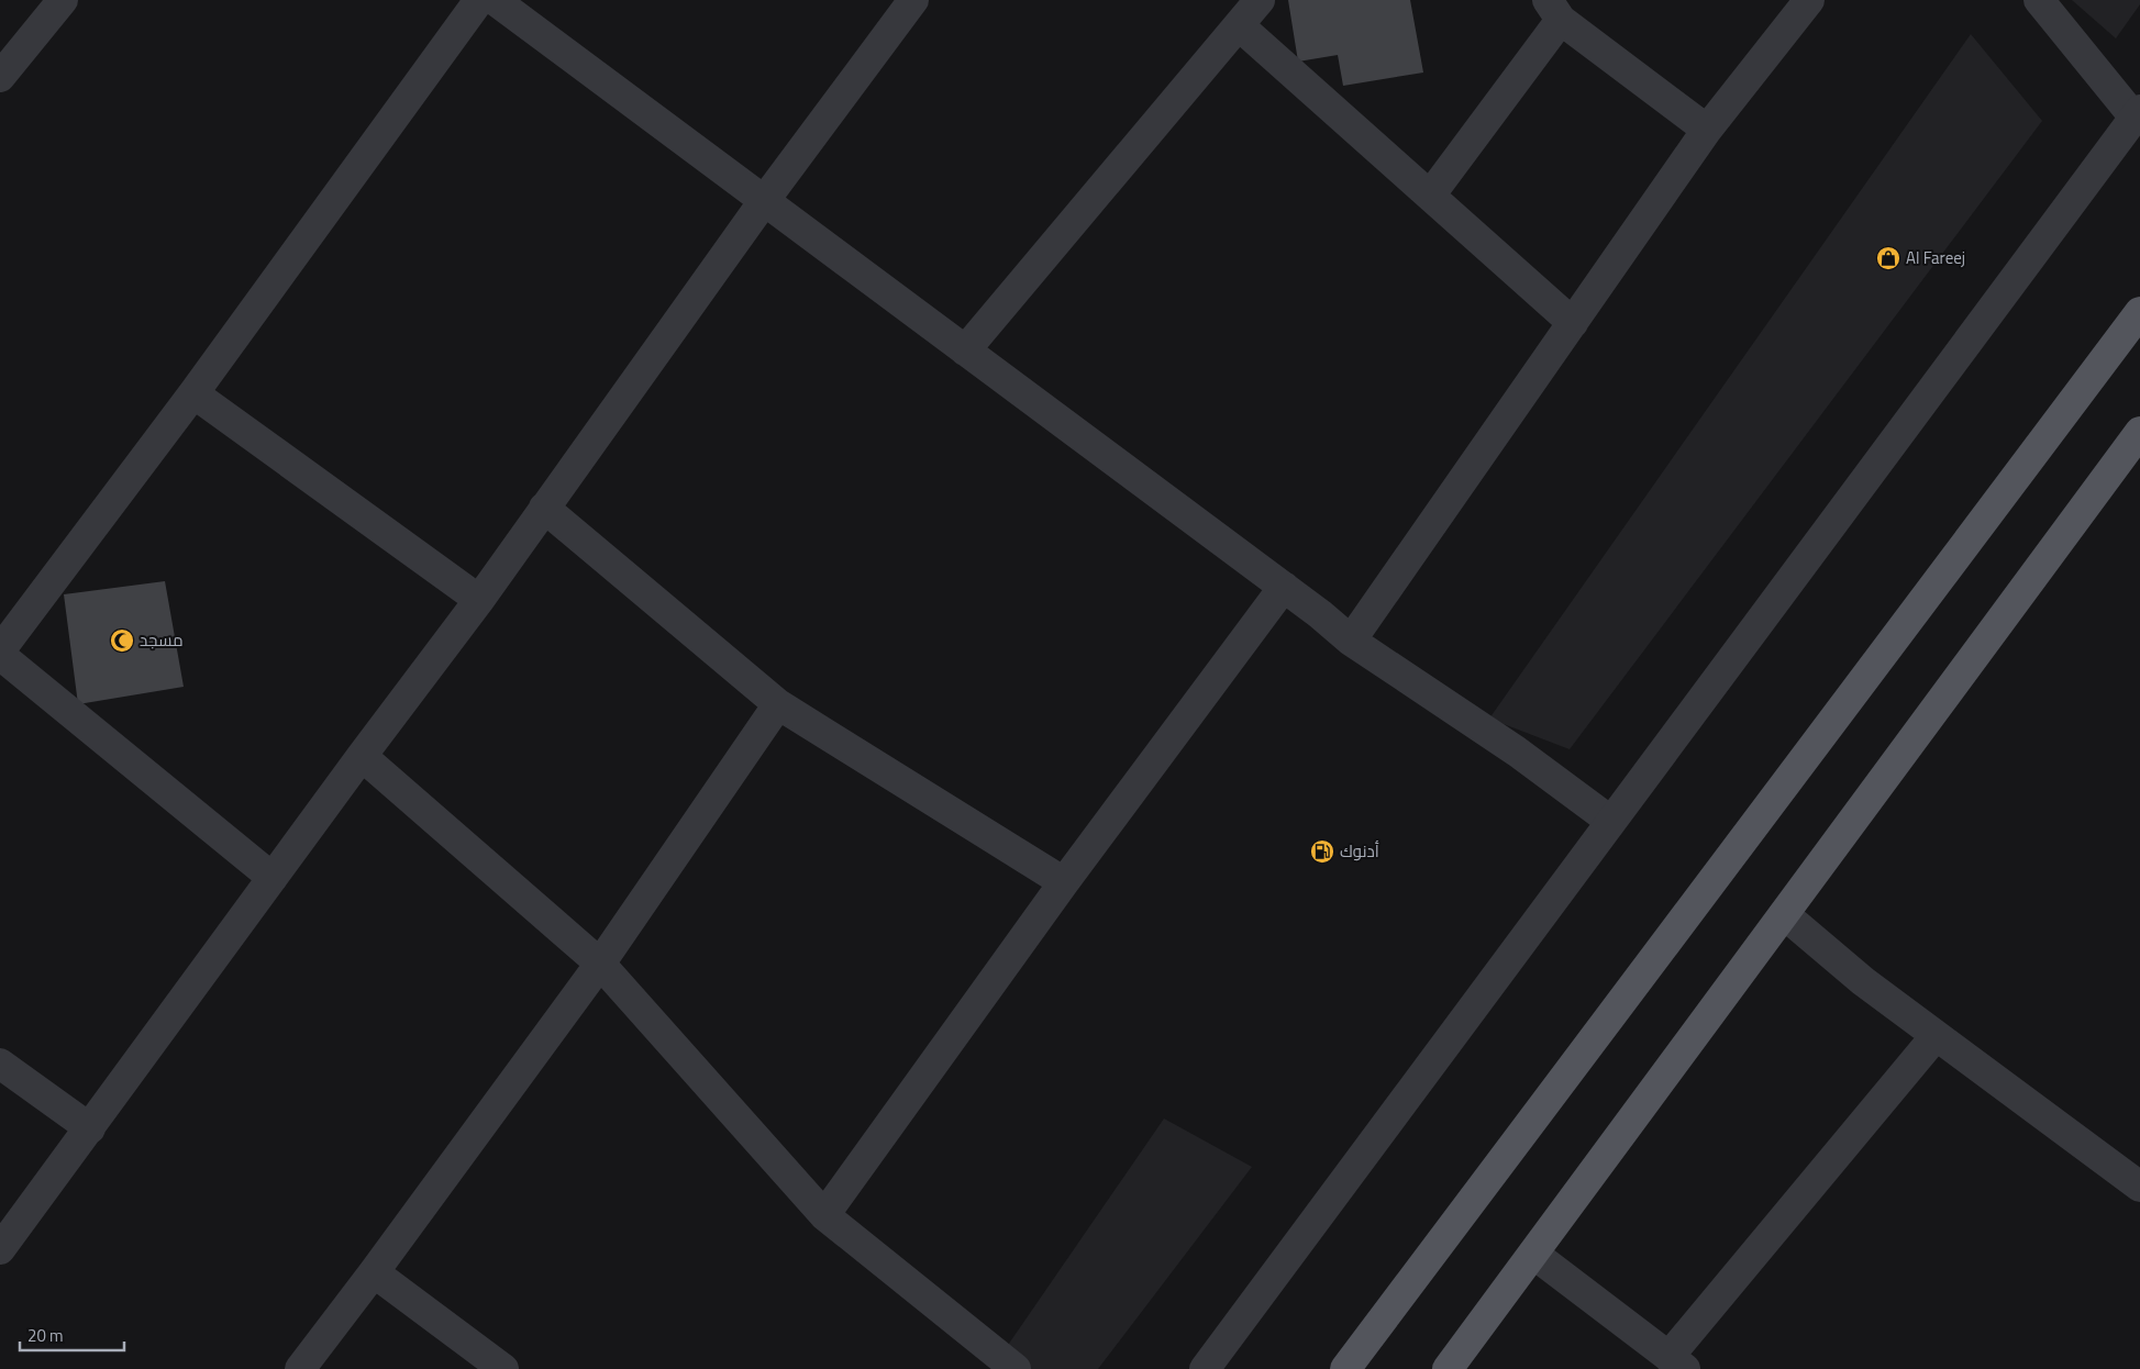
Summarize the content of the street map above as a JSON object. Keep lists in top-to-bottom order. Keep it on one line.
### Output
{"places":{"shop":["Al Fareej"],"mosque":["مسجد"],"fuel station":["أدنوك"]},"scale_bar":"20 m"}
